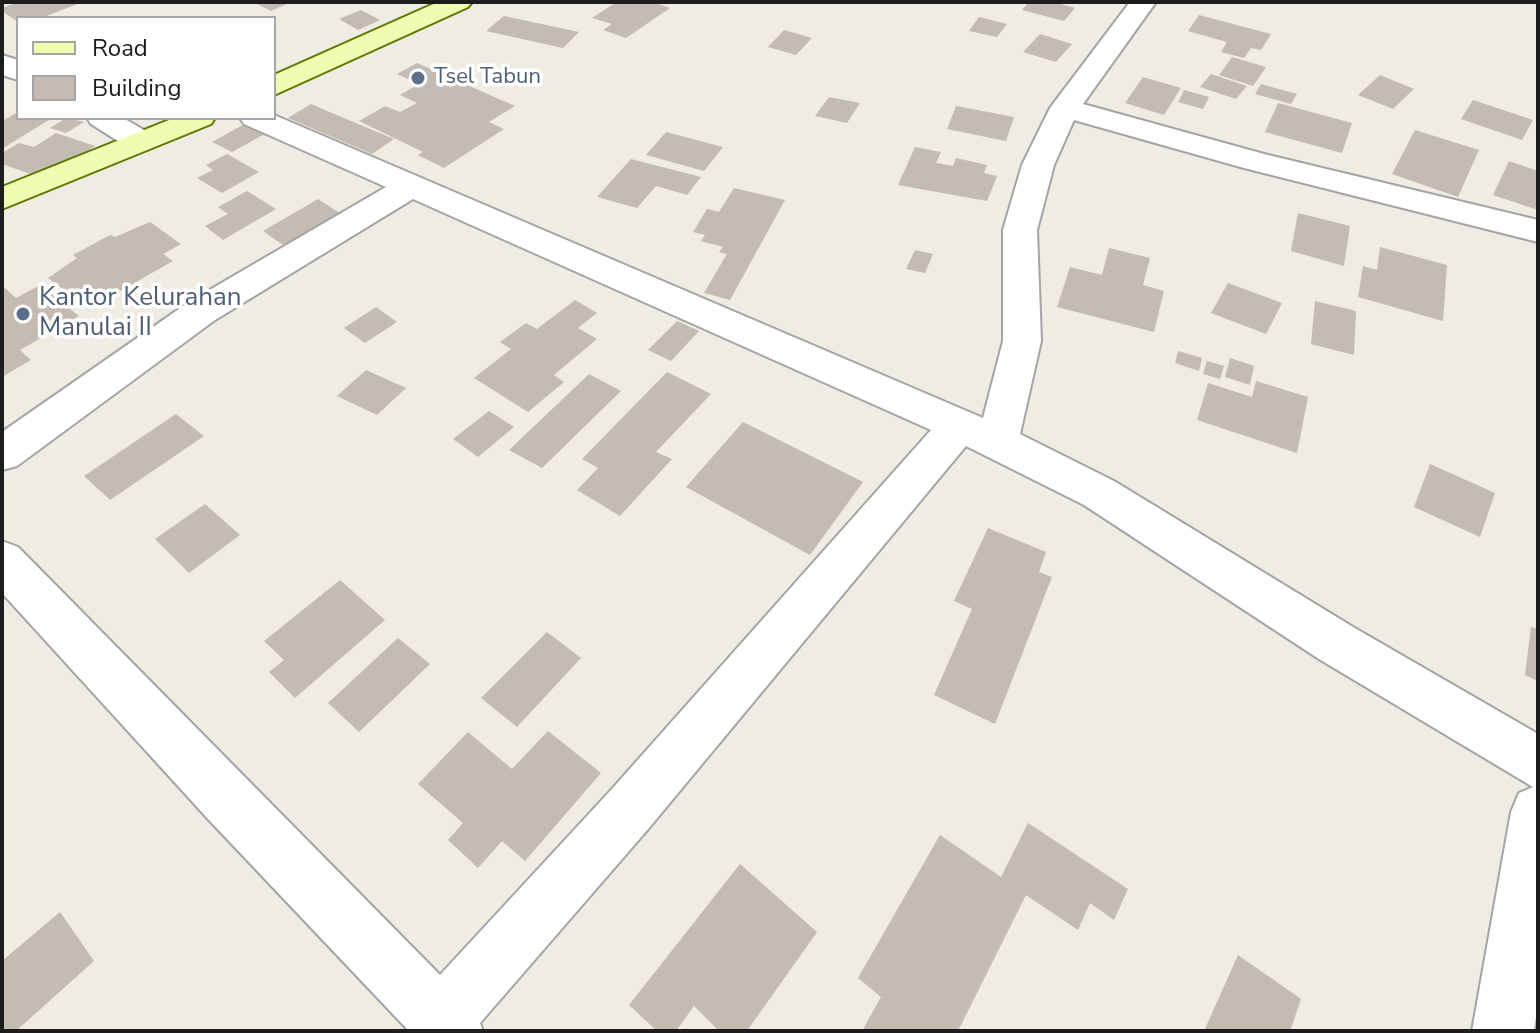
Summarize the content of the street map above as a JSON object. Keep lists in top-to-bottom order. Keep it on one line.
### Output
{"places":["Tsel Tabun","Kantor Kelurahan Manulai II"],"legend":["Road","Building"]}
